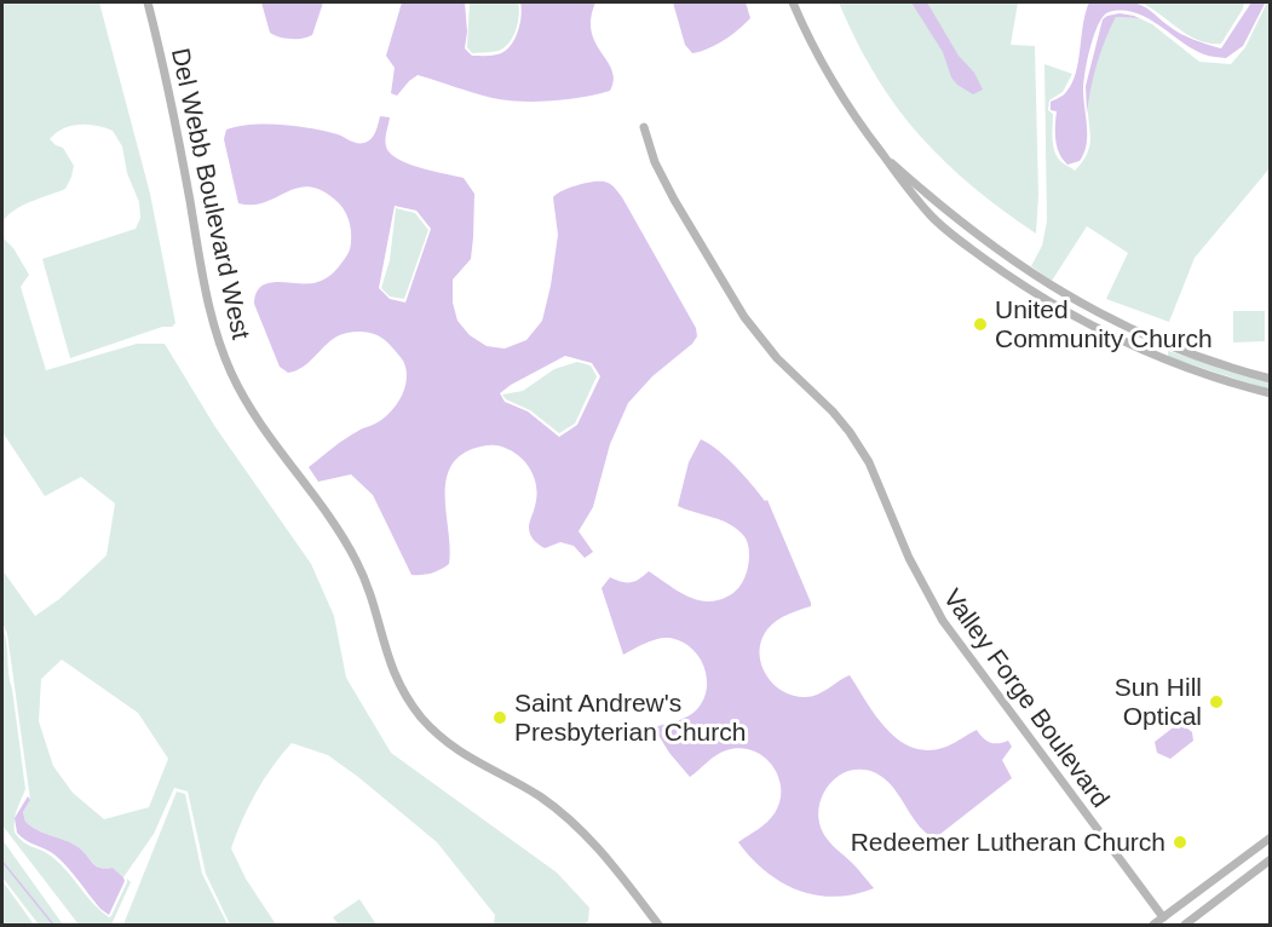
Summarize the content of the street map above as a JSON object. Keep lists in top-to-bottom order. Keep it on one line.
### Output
{"streets":{"street":["Del Webb Boulevard West","Valley Forge Boulevard"]},"places":["United Community Church","Sun Hill Optical","Saint Andrew's Presbyterian Church","Redeemer Lutheran Church"]}
